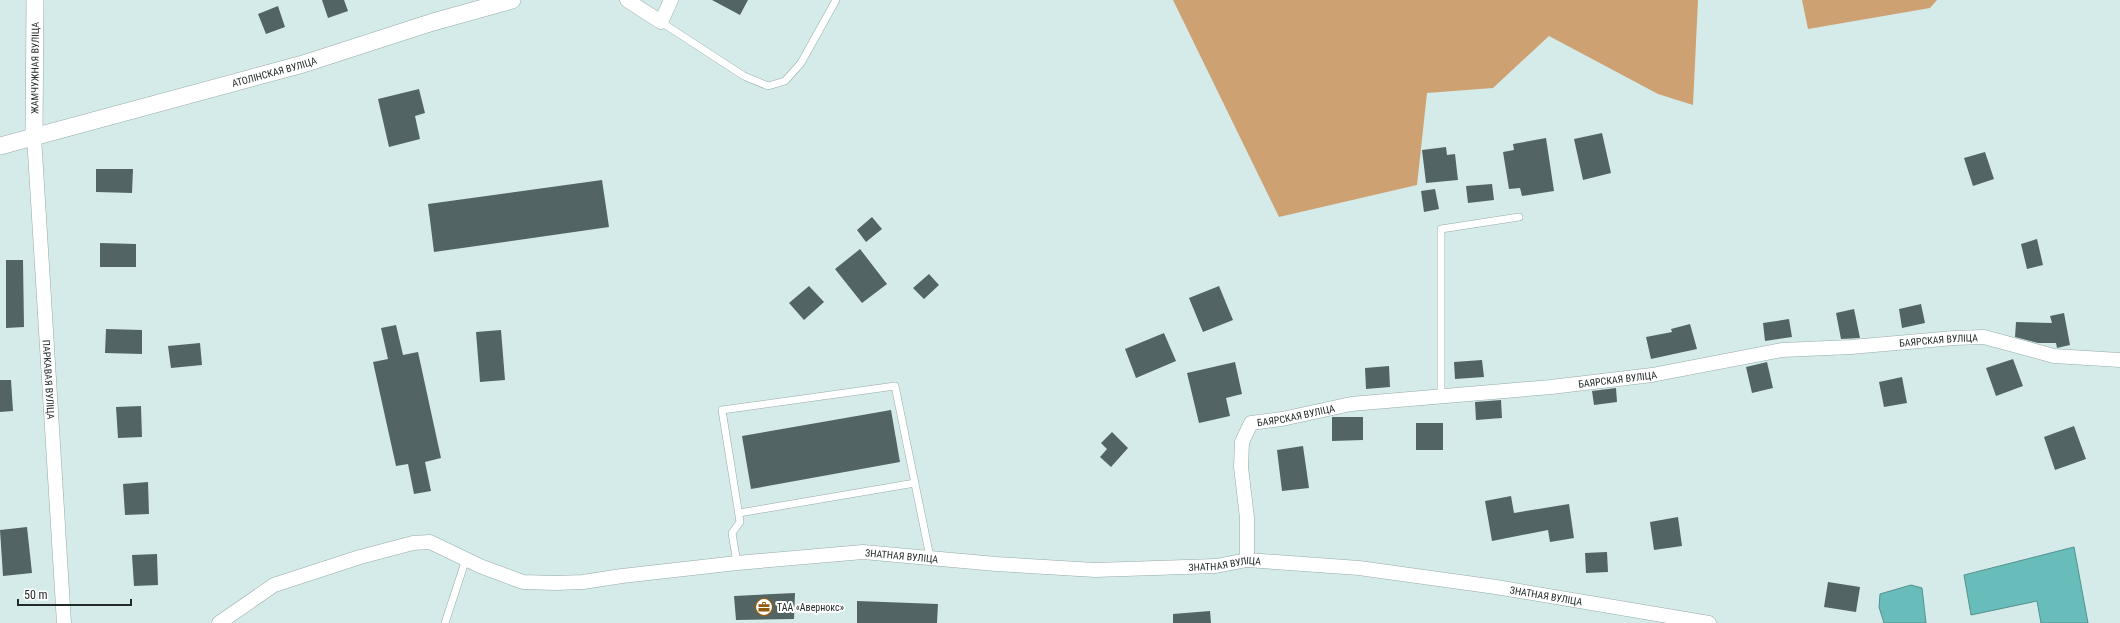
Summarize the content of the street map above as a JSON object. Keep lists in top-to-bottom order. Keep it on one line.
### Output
{"streets":{"street":["ЖАМЧУЖНАЯ ВУЛІЦА","АТОЛІНСКАЯ ВУЛІЦА","БАЯРСКАЯ ВУЛІЦА","ПАРКАВАЯ ВУЛІЦА","ЗНАТНАЯ ВУЛІЦА"]},"crossings":[["ЖАМЧУЖНАЯ ВУЛІЦА","АТОЛІНСКАЯ ВУЛІЦА"],["ЖАМЧУЖНАЯ ВУЛІЦА","ПАРКАВАЯ ВУЛІЦА"],["АТОЛІНСКАЯ ВУЛІЦА","ПАРКАВАЯ ВУЛІЦА"],["БАЯРСКАЯ ВУЛІЦА","ЗНАТНАЯ ВУЛІЦА"]],"places":{"office":["ТАА «Авернокс»"]},"scale_bar":"50 m"}
